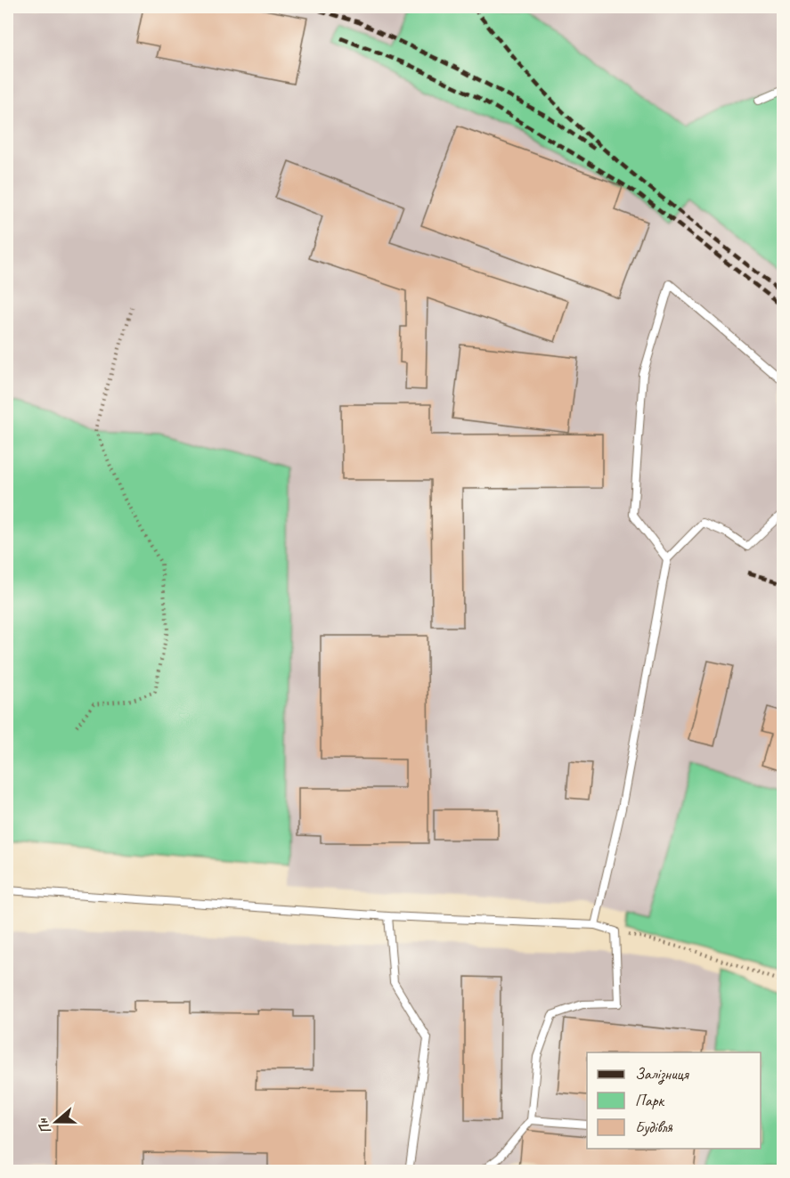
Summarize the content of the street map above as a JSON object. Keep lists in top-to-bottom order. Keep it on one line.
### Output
{"legend":["Залізниця","Парк","Будівля"],"north":"left"}
